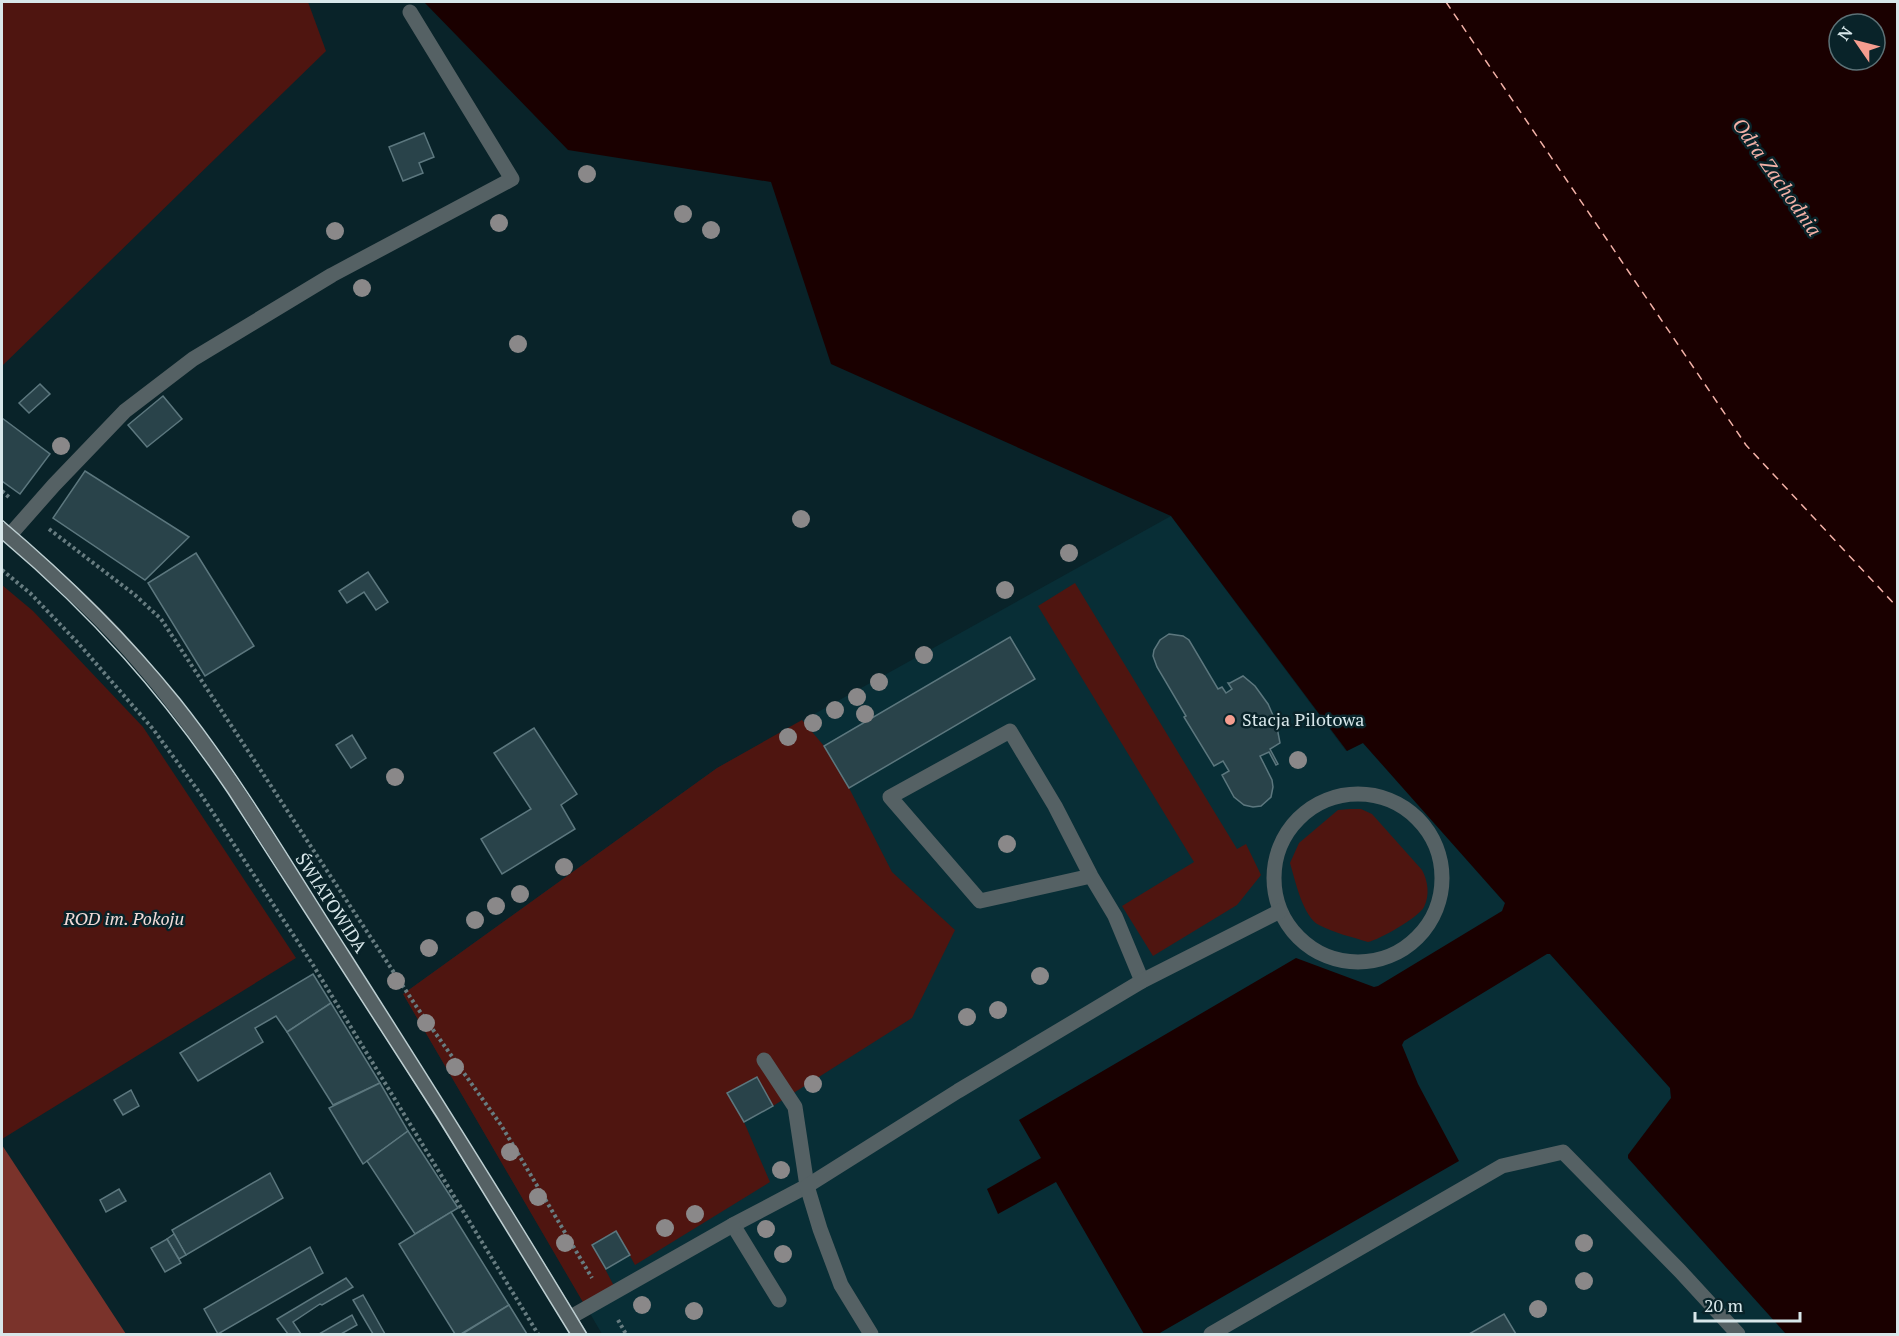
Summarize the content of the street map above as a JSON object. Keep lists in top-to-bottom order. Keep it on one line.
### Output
{"streets":{"street":["ŚWIATOWIDA"]},"water":["Odra Zachodnia"],"parks":["ROD im. Pokoju"],"places":["Stacja Pilotowa"],"scale_bar":"20 m","north":"top left"}
